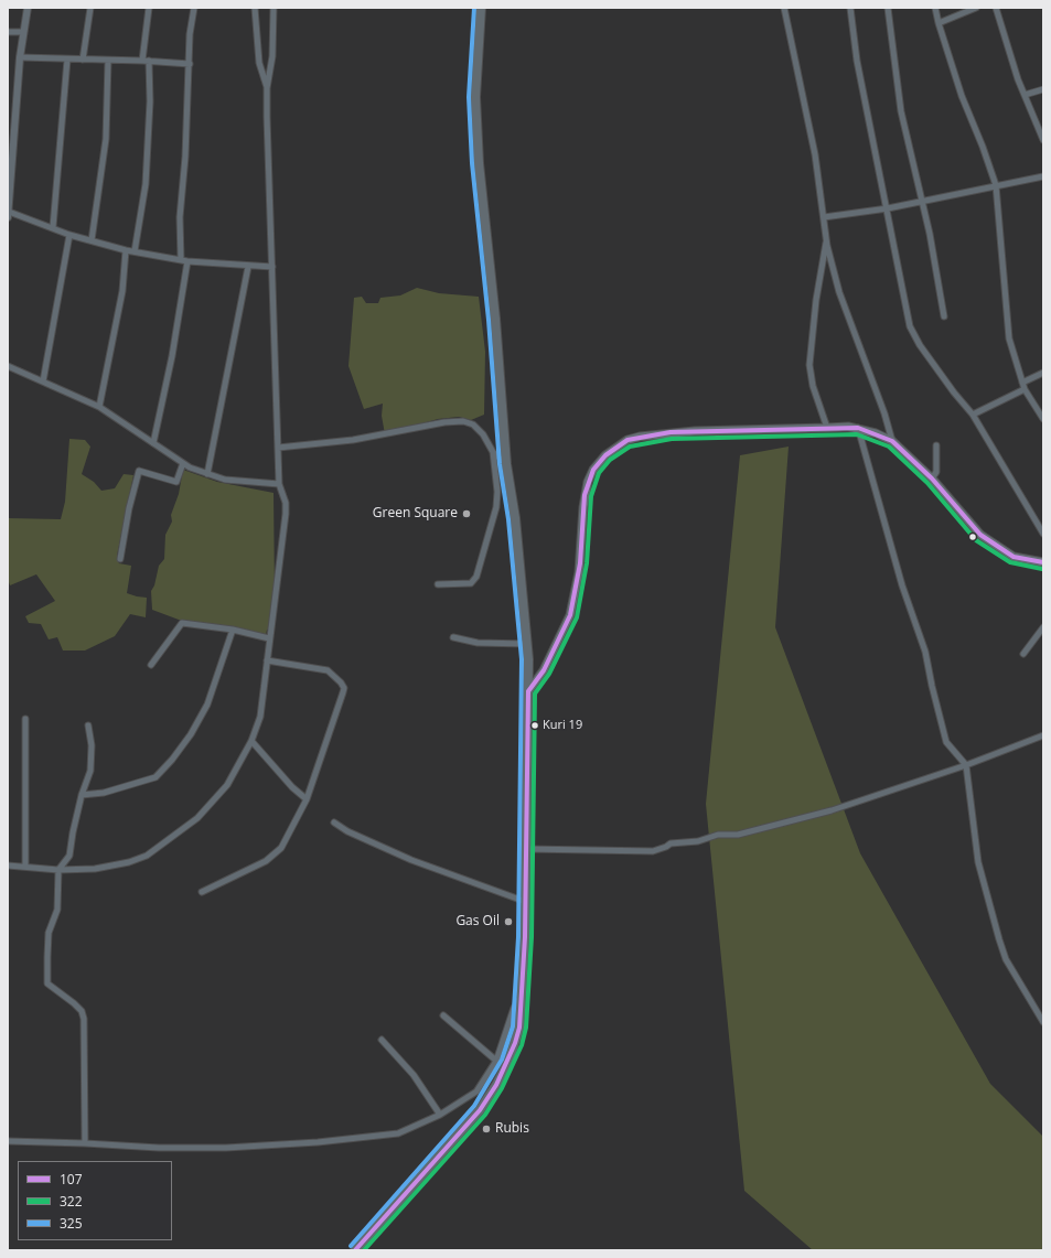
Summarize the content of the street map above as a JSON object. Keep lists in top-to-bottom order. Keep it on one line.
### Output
{"places":["Green Square","Kuri 19","Gas Oil","Rubis"],"lines":["transit line 325","transit line 107","transit line 322"],"legend":["107","322","325"]}
